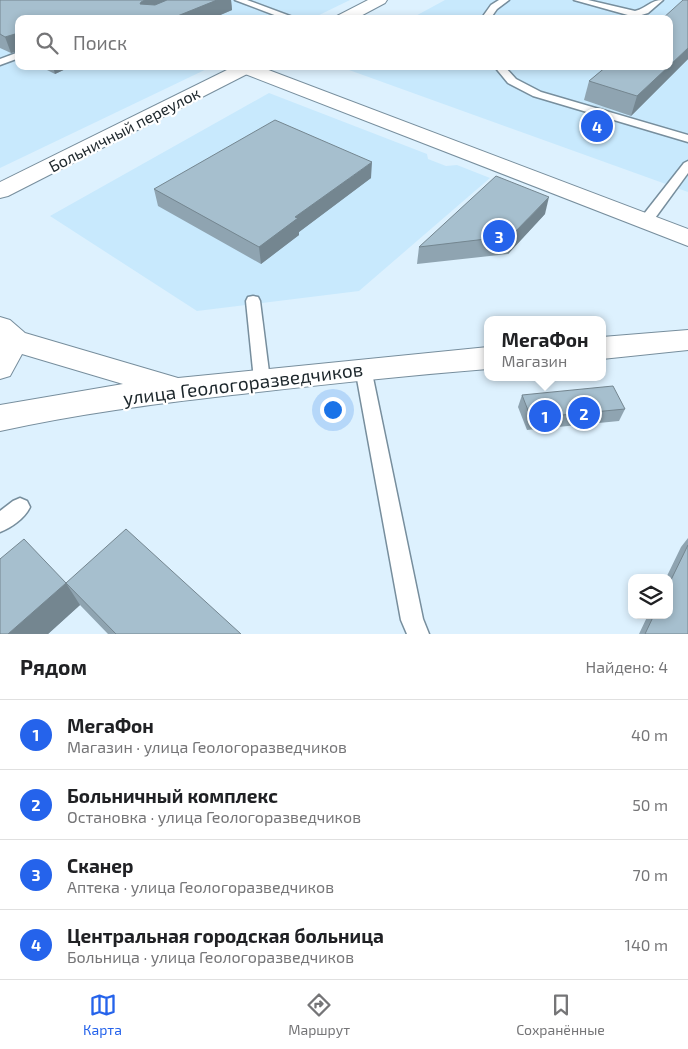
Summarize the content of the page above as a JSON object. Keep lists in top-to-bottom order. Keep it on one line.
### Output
{"streets":{"street":["Больничный переулок","улица Геологоразведчиков"]},"page":{"search":"Поиск","pins":["4","3","2","1"],"popup":["МегаФон","Магазин"],"heading":["Рядом","Найдено: 4"],"list":[{"mark":"1","name":"МегаФон","note":"Магазин · улица Геологоразведчиков","value":"40 m"},{"mark":"2","name":"Больничный комплекс","note":"Остановка · улица Геологоразведчиков","value":"50 m"},{"mark":"3","name":"Сканер","note":"Аптека · улица Геологоразведчиков","value":"70 m"},{"mark":"4","name":"Центральная городская больница","note":"Больница · улица Геологоразведчиков","value":"140 m"}],"nav":["Карта","Маршрут","Сохранённые"]}}
